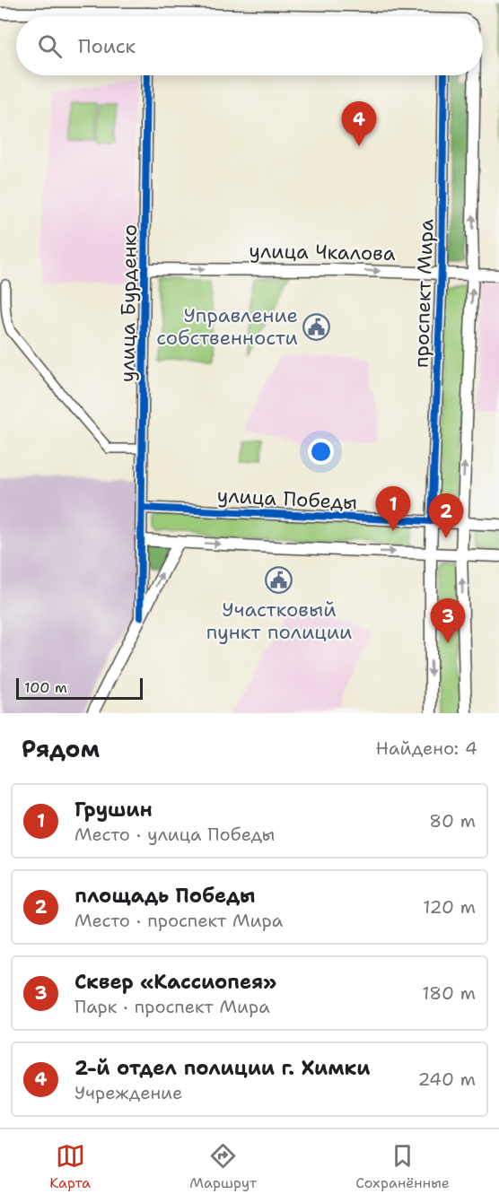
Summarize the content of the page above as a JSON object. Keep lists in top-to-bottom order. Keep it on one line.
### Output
{"streets":{"street":["улица Чкалова","проспект Мира","улица Бурденко","улица Победы"]},"crossings":[["улица Чкалова","проспект Мира"],["улица Чкалова","улица Бурденко"],["проспект Мира","улица Победы"],["улица Бурденко","улица Победы"]],"one_way":["улица Чкалова"],"places":{"public building":["Управление собственности","Участковый пункт полиции"]},"scale_bar":"100 m","page":{"search":"Поиск","pins":["4","1","2","3"],"scale":"100 m","heading":["Рядом","Найдено: 4"],"list":[{"mark":"1","name":"Грушин","note":"Место · улица Победы","value":"80 m"},{"mark":"2","name":"площадь Победы","note":"Место · проспект Мира","value":"120 m"},{"mark":"3","name":"Сквер «Кассиопея»","note":"Парк · проспект Мира","value":"180 m"},{"mark":"4","name":"2-й отдел полиции г. Химки","note":"Учреждение","value":"240 m"}],"nav":["Карта","Маршрут","Сохранённые"]}}
